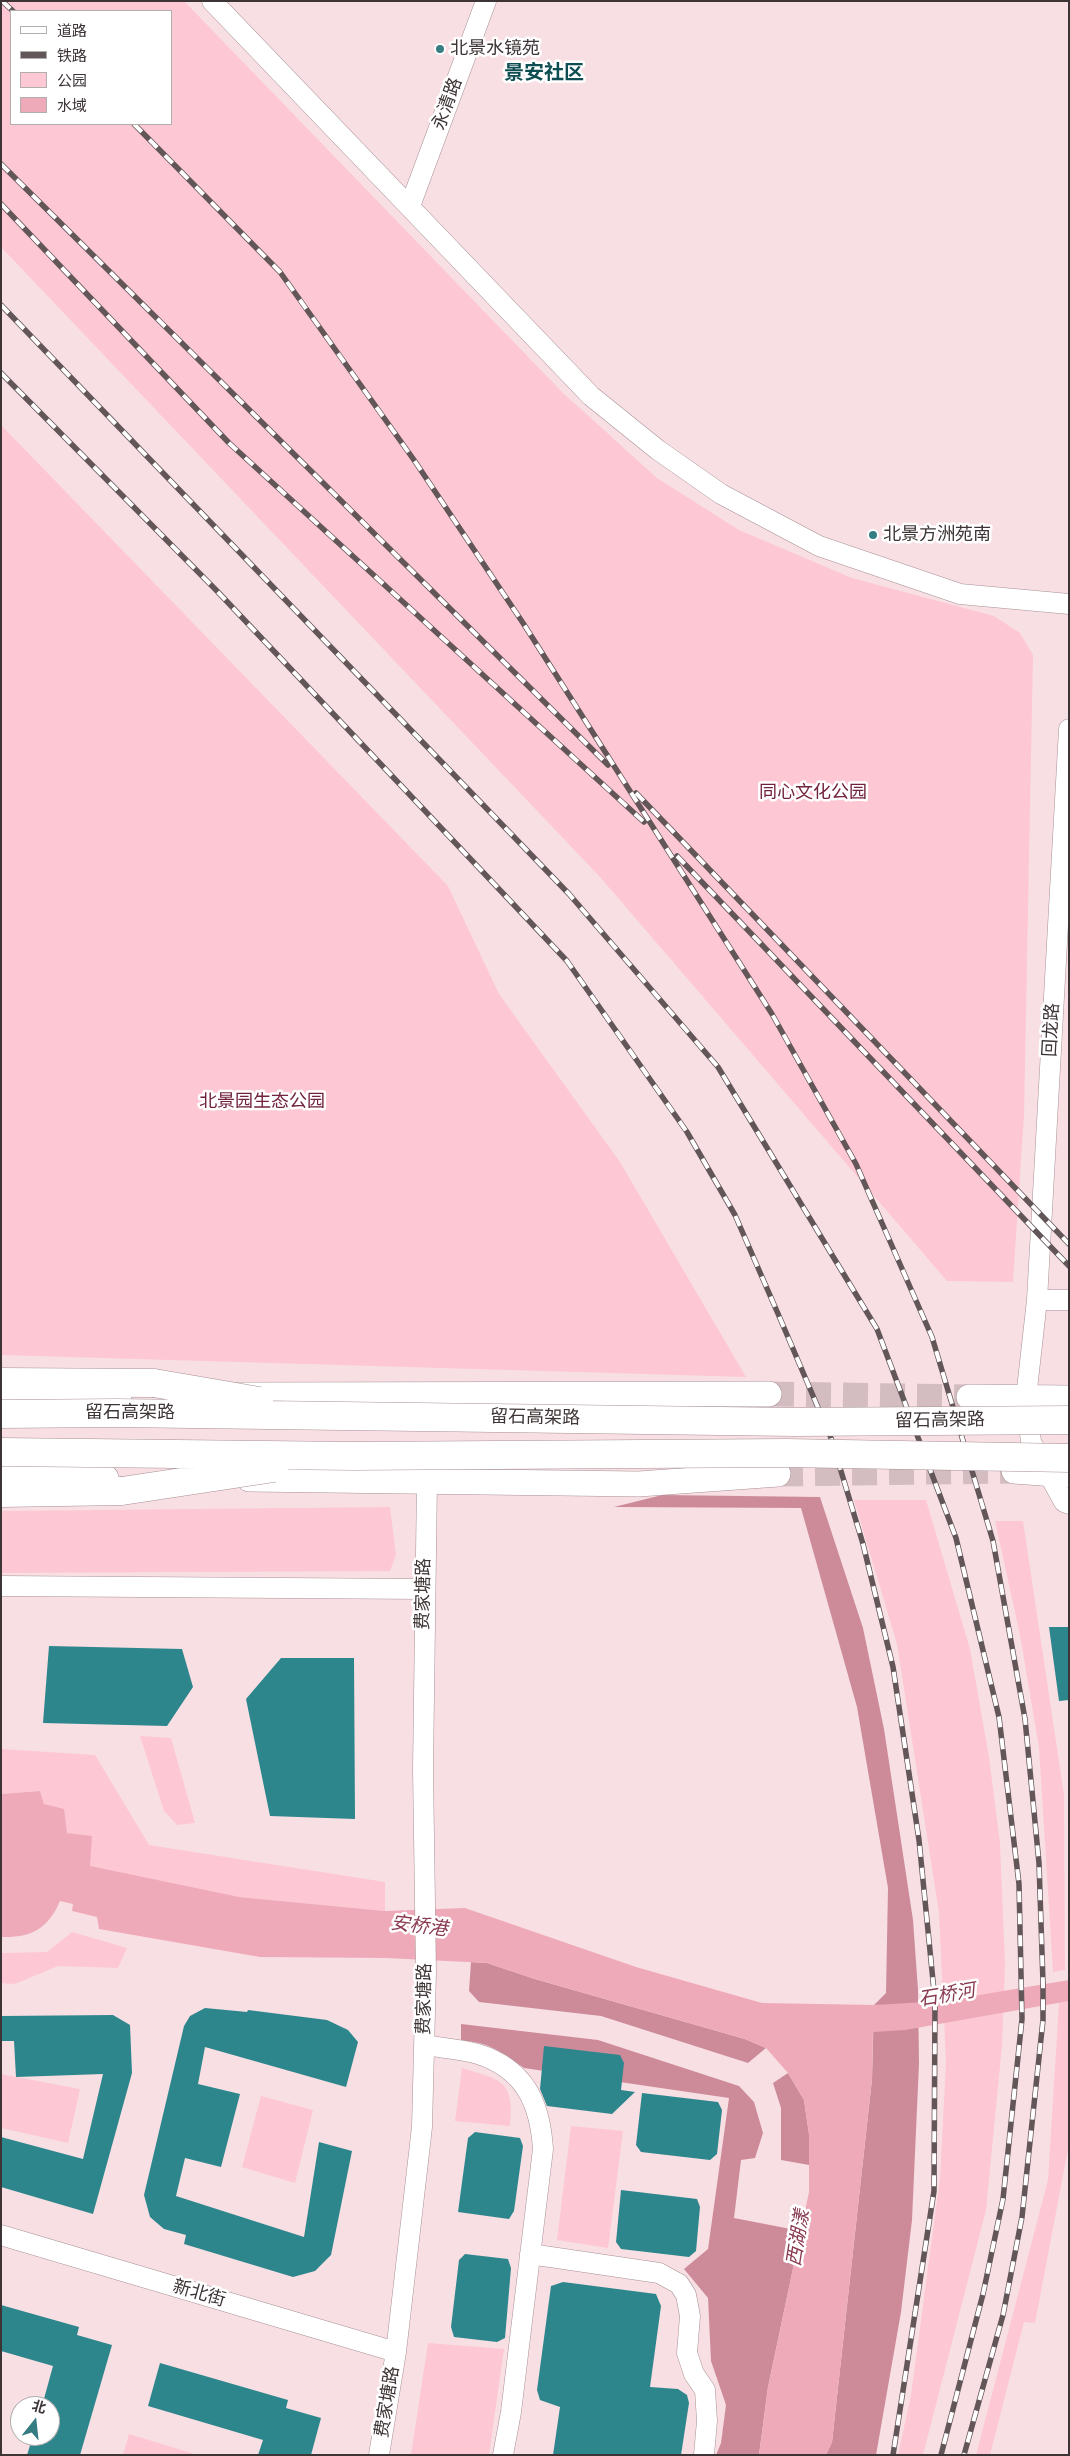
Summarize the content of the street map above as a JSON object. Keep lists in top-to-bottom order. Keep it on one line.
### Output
{"streets":{"highway":["留石高架路"],"street":["永清路","回龙路","费家塘路","新北街"]},"crossings":[["回龙路","留石高架路"],["费家塘路","新北街"]],"districts":["景安社区"],"water":["安桥港","石桥河","西湖漾"],"parks":["同心文化公园","北景园生态公园"],"places":["北景水镜苑","北景方洲苑南"],"legend":["道路","铁路","公园","水域"],"north":"top"}
